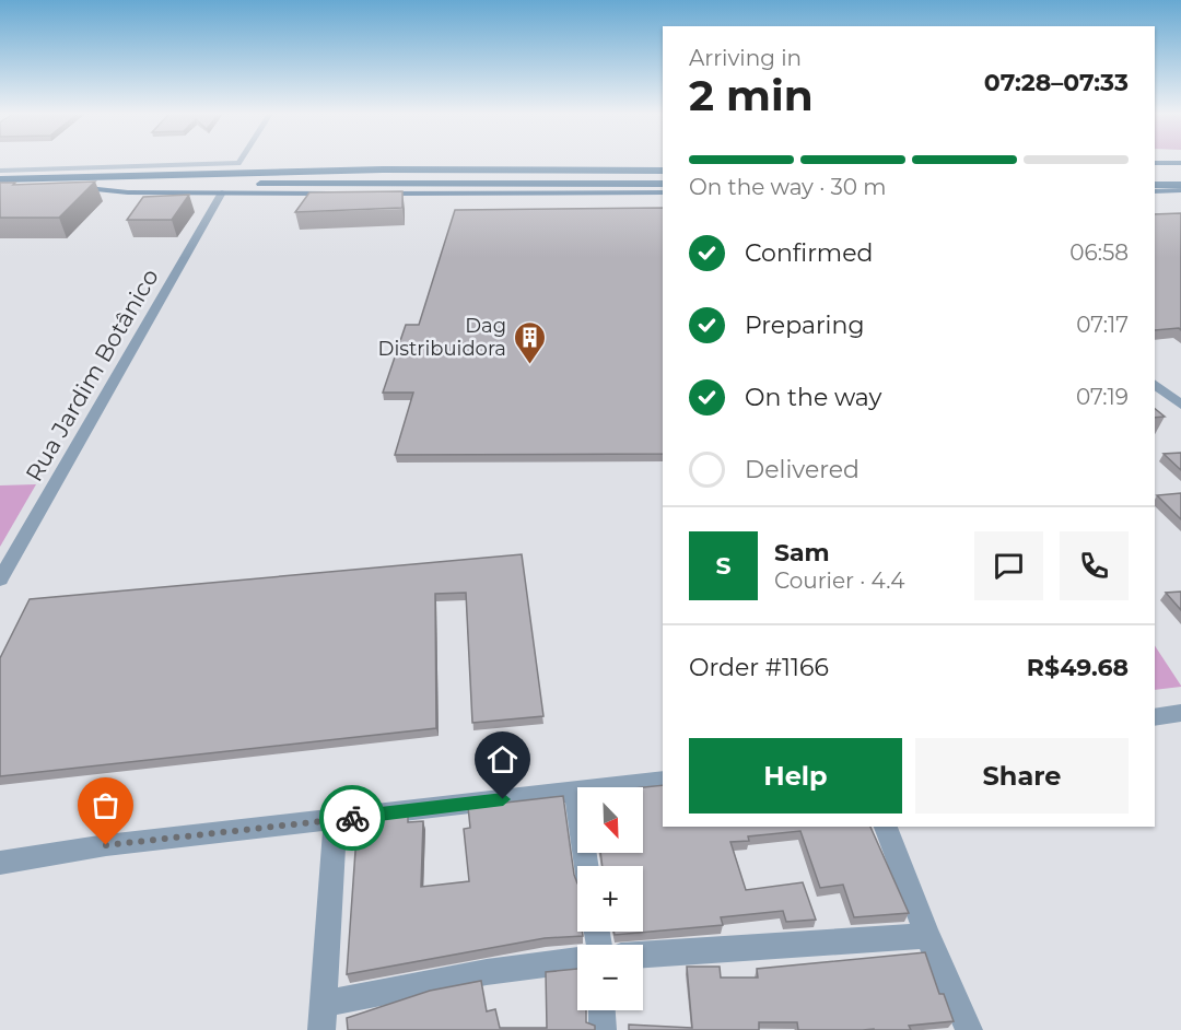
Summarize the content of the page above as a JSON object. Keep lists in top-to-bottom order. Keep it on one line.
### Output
{"streets":{"street":["Rua Jardim Botânico"]},"places":{"building":["Dag Distribuidora"]},"north":"bottom right","page":{"heading":["2 min","Arriving in","07:28–07:33"],"panel":["Sam","Courier · 4.4","Order #1166","R$49.68"],"bar":"On the way · 30 m","list":[["Confirmed","06:58"],["Preparing","07:17"],["On the way","07:19"],"Delivered"],"round":"S","buttons":["Help","Share"],"map_buttons":["+","−"]}}
